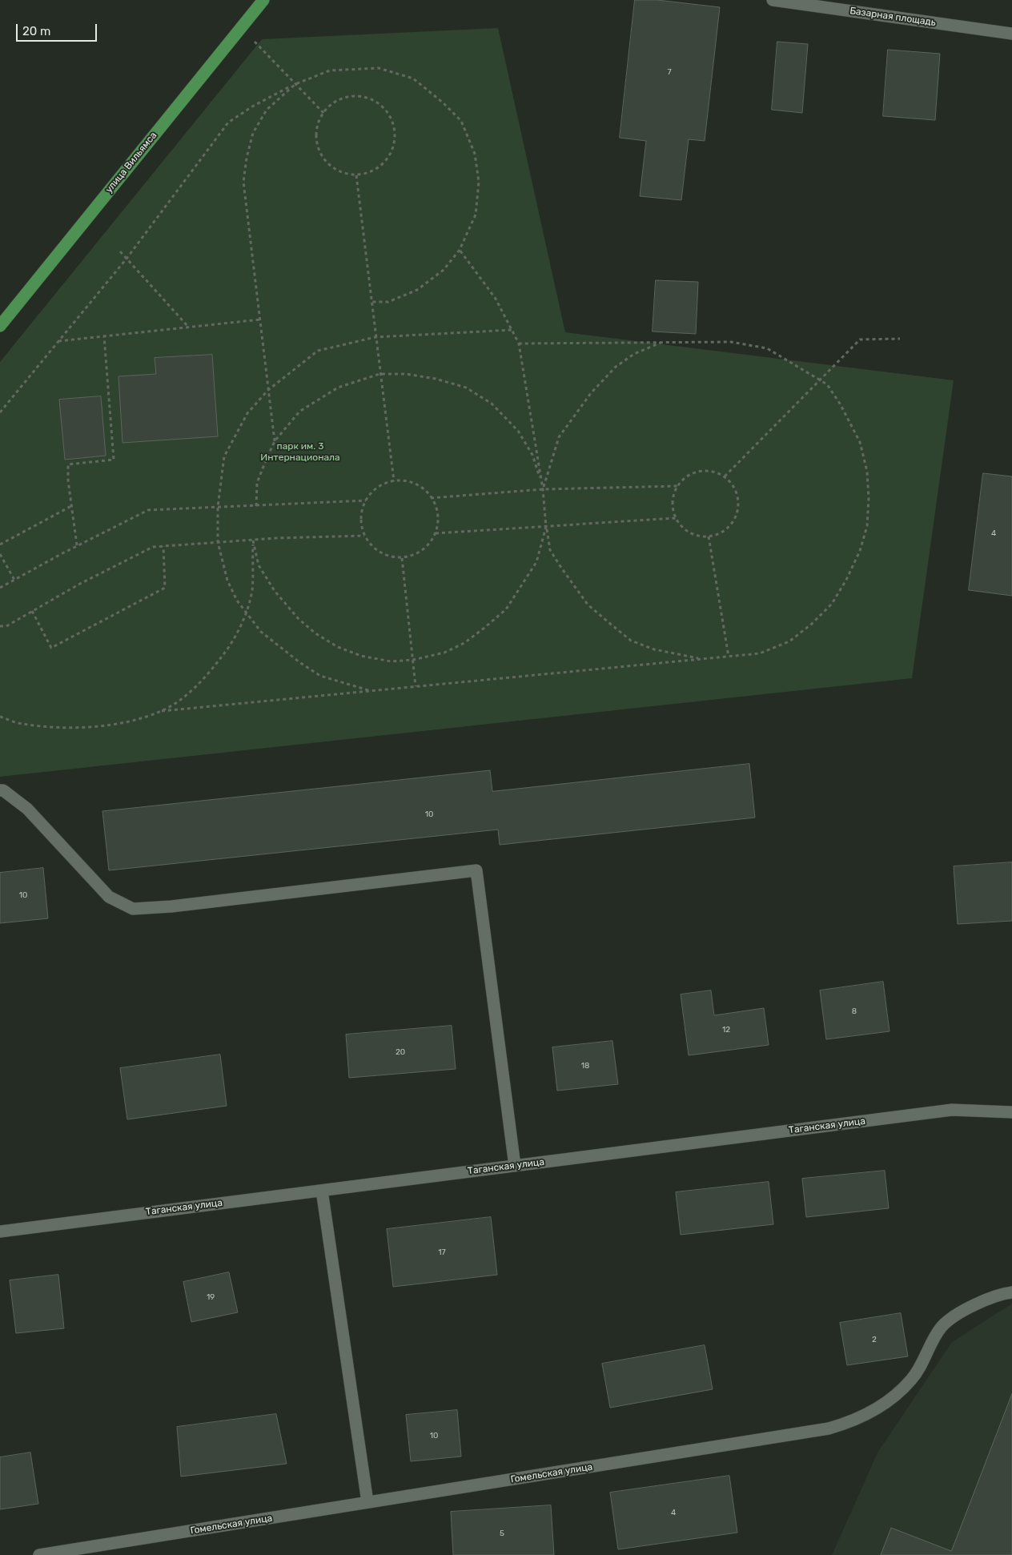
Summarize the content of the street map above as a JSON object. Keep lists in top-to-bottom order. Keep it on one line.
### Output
{"streets":{"main road":["улица Вильямса"],"street":["Базарная площадь","Таганская улица","Гомельская улица"]},"parks":["парк им. 3 Интернационала"],"house_numbers":["7","4","10","10","8","12","20","18","17","19","2","10","4","5"],"scale_bar":"20 m"}
